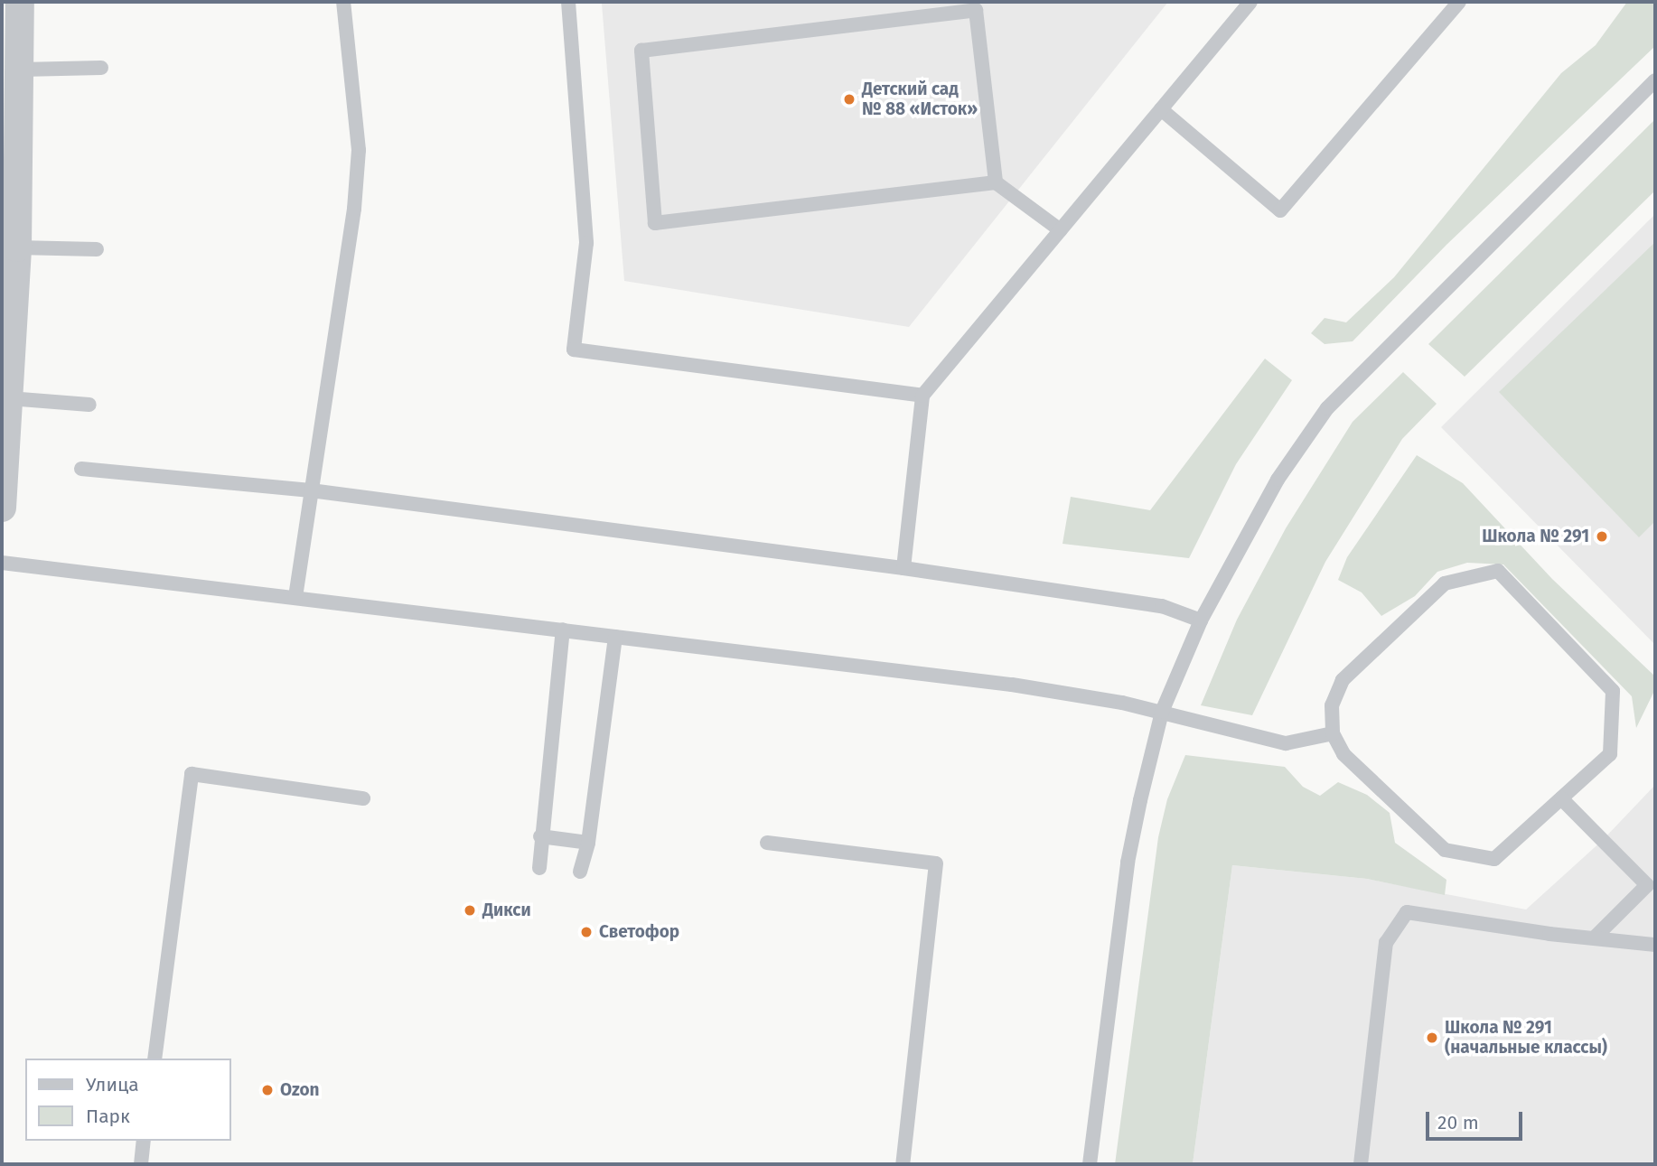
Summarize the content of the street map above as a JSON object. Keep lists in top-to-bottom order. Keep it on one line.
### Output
{"places":["Детский сад № 88 «Исток»","Школа № 291","Дикси","Светофор","Школа № 291 (начальные классы)","Ozon"],"legend":["Улица","Парк"],"scale_bar":"20 m"}
